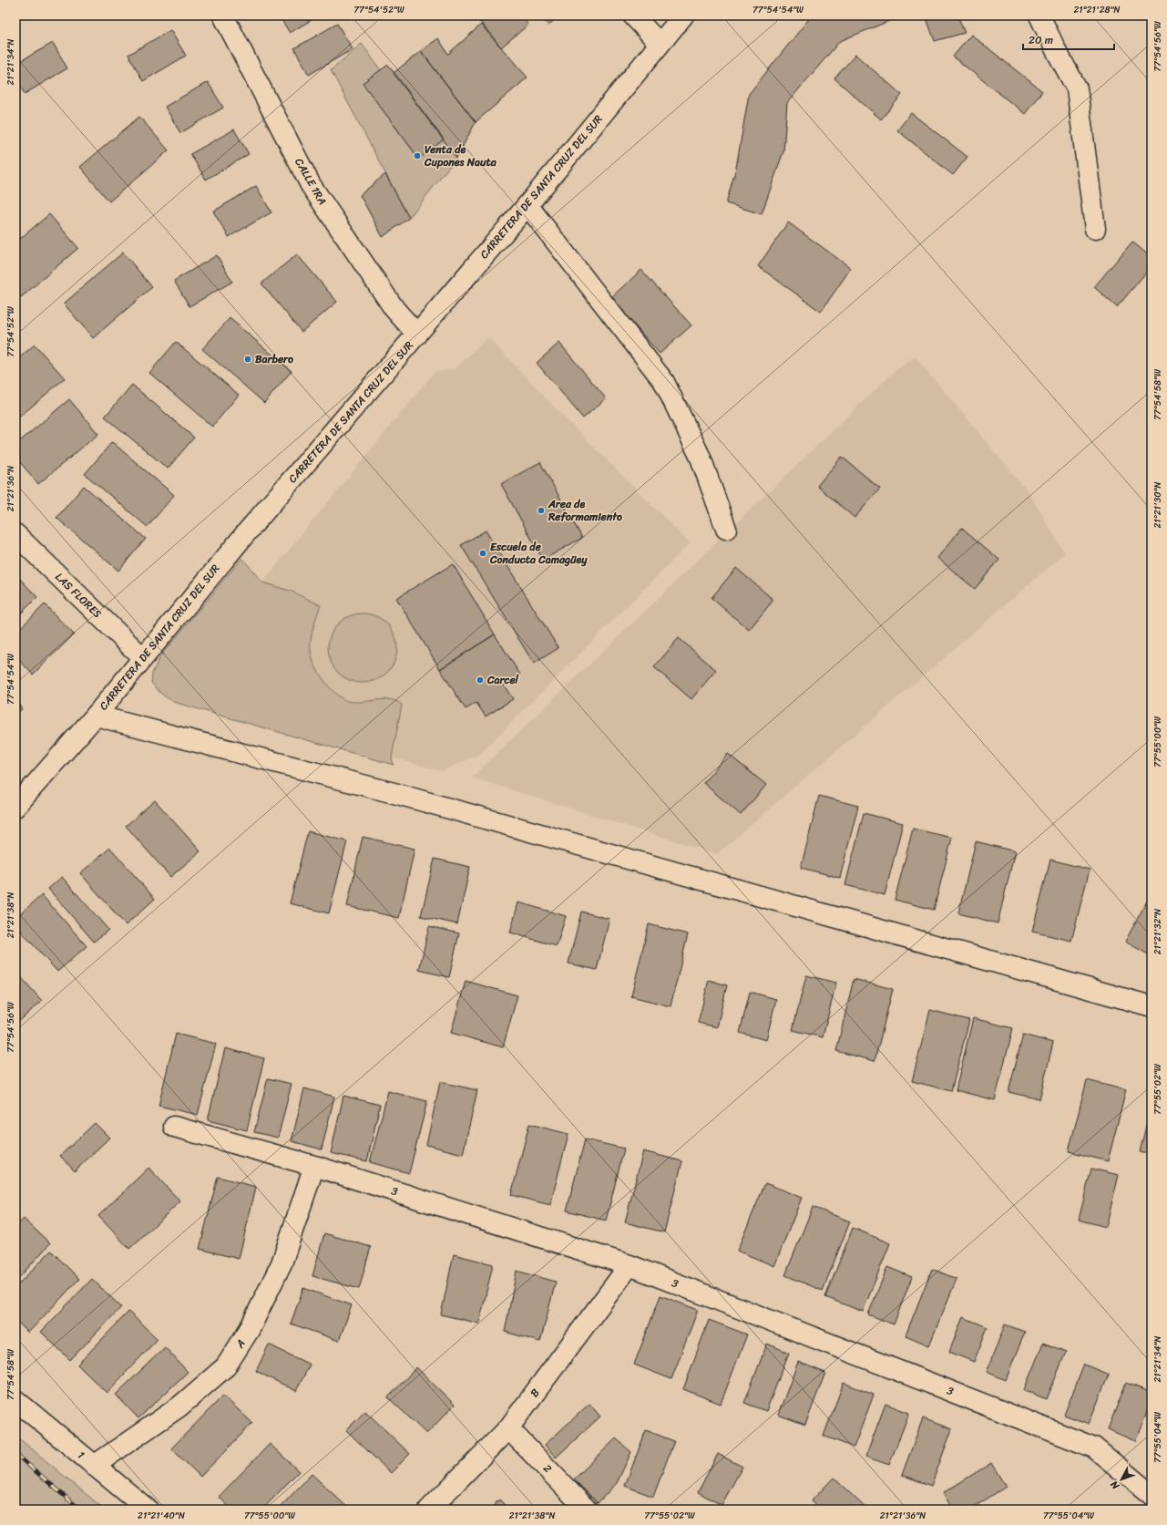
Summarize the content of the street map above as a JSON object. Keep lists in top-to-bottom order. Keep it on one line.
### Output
{"streets":{"street":["CALLE 1RA","CARRETERA DE SANTA CRUZ DEL SUR","LAS FLORES","3","A","B","1","2"]},"crossings":[["CALLE 1RA","CARRETERA DE SANTA CRUZ DEL SUR"],["CARRETERA DE SANTA CRUZ DEL SUR","LAS FLORES"],["3","A"],["3","B"],["A","1"],["B","2"]],"places":["Venta de Cupones Nauta","Barbero","Area de Reformamiento","Escuela de Conducta Camagüey","Carcel"],"scale_bar":"20 m","north":"bottom left","coordinates":["77°54'52\"W","77°54'54\"W","21°21'28\"N","77°54'56\"W","21°21'34\"N","77°54'58\"W","21°21'36\"N","21°21'30\"N","77°55'00\"W","21°21'38\"N","21°21'32\"N","77°55'02\"W","77°55'04\"W","21°21'40\"N"]}
